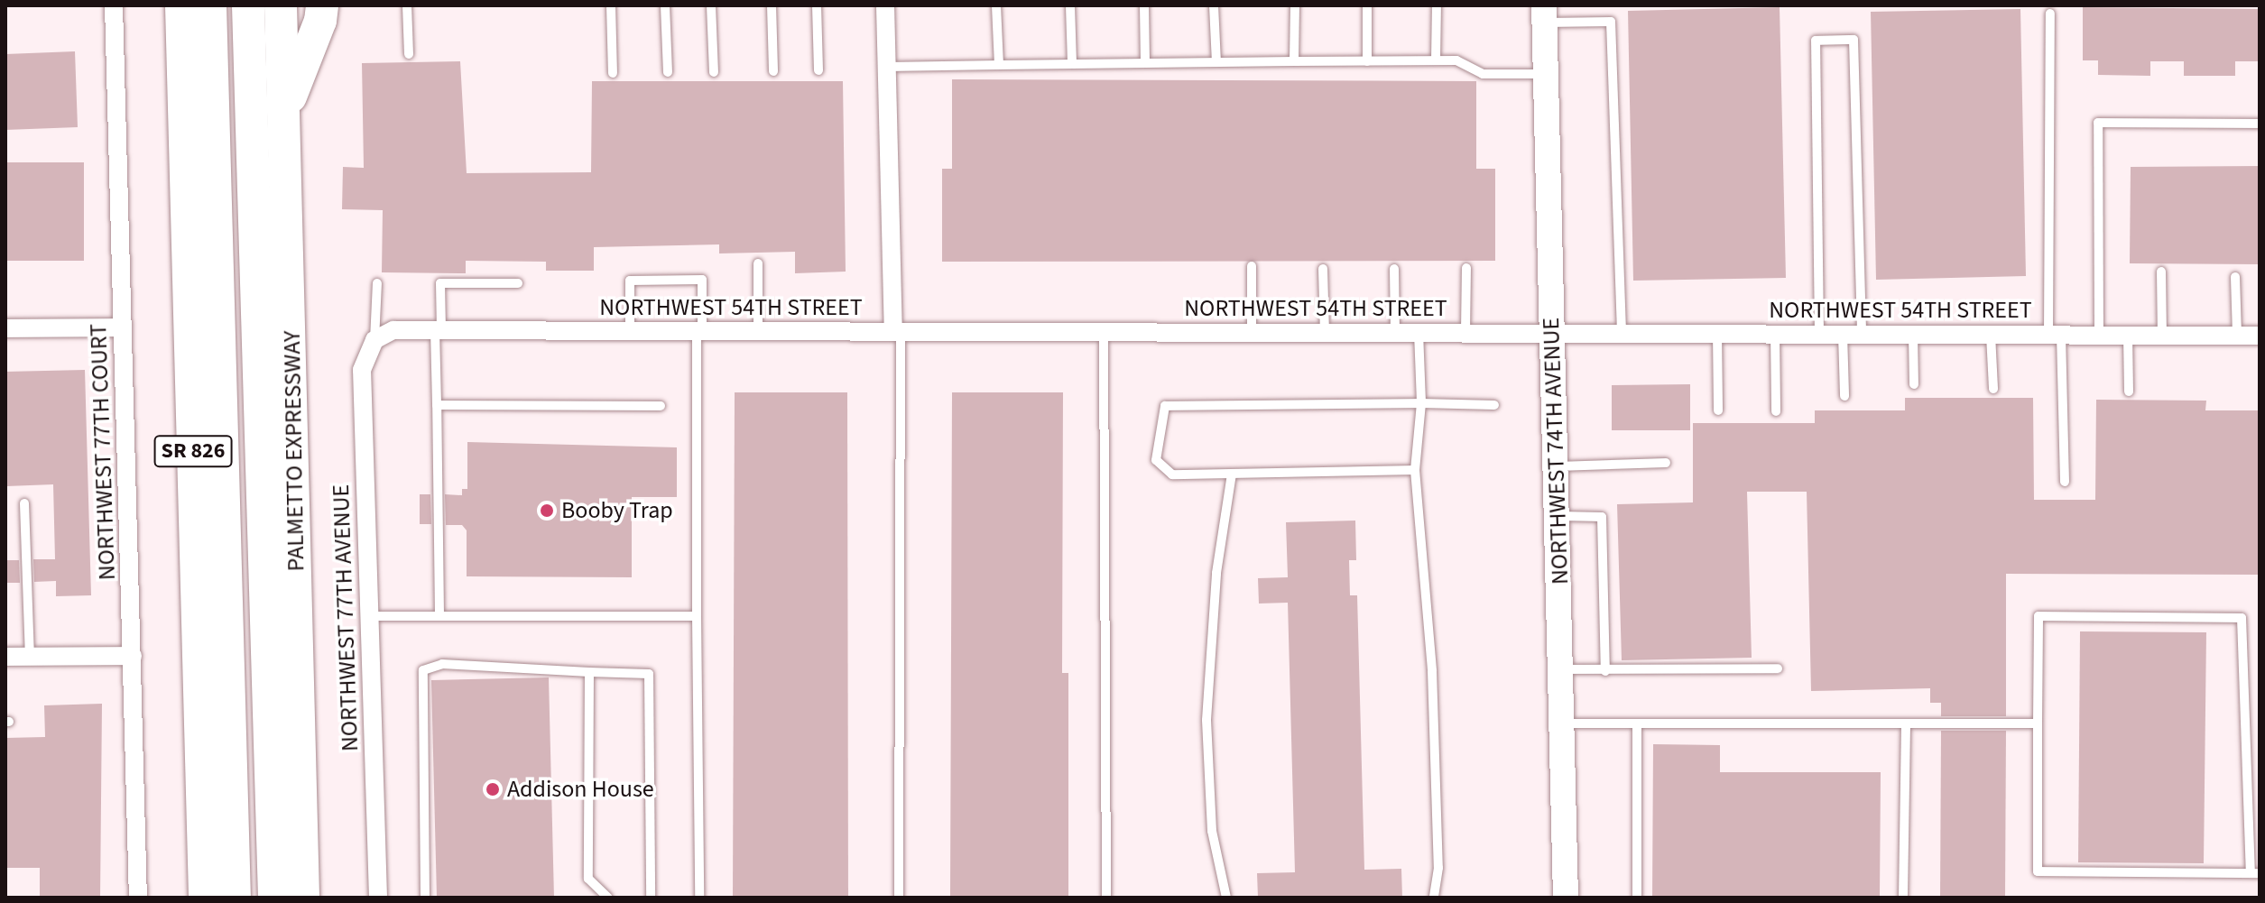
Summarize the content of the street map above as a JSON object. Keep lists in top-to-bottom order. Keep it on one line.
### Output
{"streets":{"highway":["SR 826","PALMETTO EXPRESSWAY"],"street":["NORTHWEST 54TH STREET","NORTHWEST 74TH AVENUE","NORTHWEST 77TH COURT","NORTHWEST 77TH AVENUE"]},"crossings":[["NORTHWEST 54TH STREET","NORTHWEST 74TH AVENUE"],["NORTHWEST 54TH STREET","NORTHWEST 77TH AVENUE"]],"places":["Booby Trap","Addison House"]}
